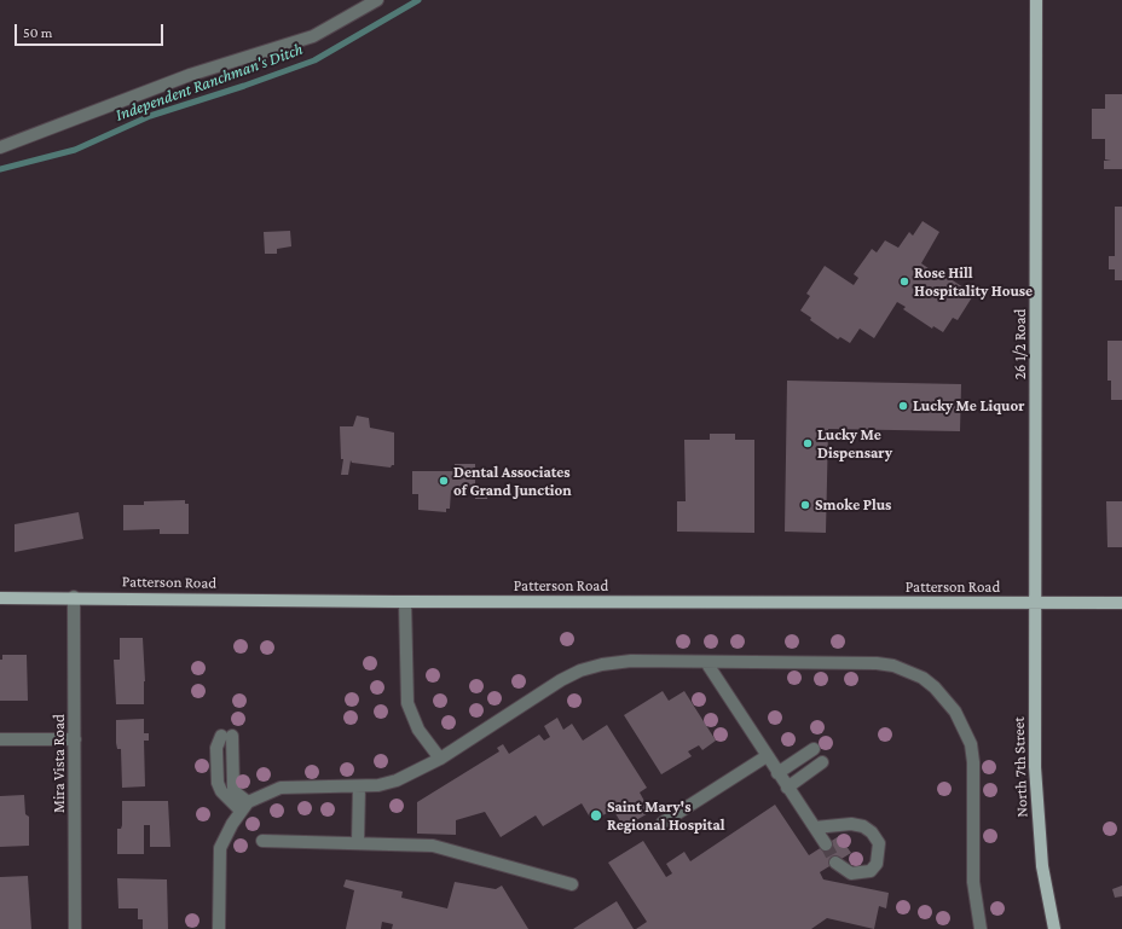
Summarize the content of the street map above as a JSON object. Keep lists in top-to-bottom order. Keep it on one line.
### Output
{"streets":{"main road":["26 1/2 Road","Patterson Road","North 7th Street"],"street":["Mira Vista Road"]},"crossings":[["26 1/2 Road","Patterson Road"],["26 1/2 Road","North 7th Street"],["Patterson Road","Mira Vista Road"],["Patterson Road","North 7th Street"]],"water":["Independent Ranchman's Ditch"],"places":["Rose Hill Hospitality House","Lucky Me Liquor","Lucky Me Dispensary","Dental Associates of Grand Junction","Smoke Plus","Saint Mary's Regional Hospital"],"scale_bar":"50 m"}
